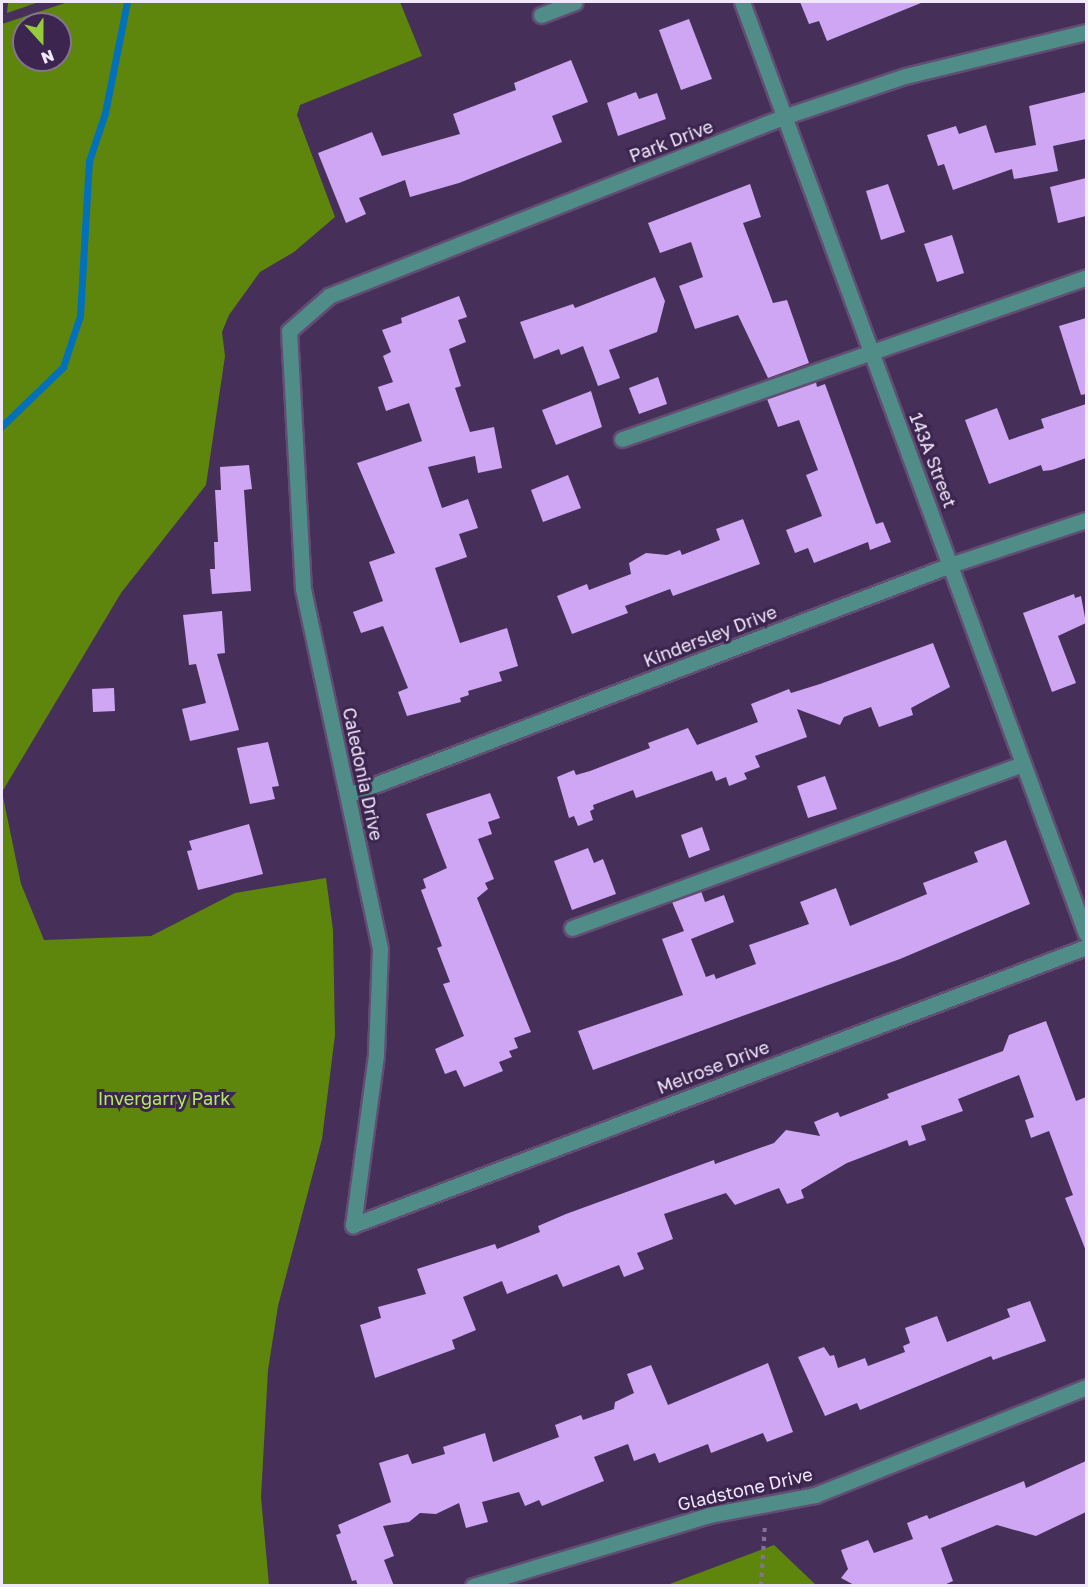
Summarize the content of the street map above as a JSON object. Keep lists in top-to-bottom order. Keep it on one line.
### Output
{"streets":{"street":["Park Drive","143A Street","Kindersley Drive","Caledonia Drive","Melrose Drive","Gladstone Drive"]},"crossings":[["Park Drive","143A Street"],["Park Drive","Caledonia Drive"],["143A Street","Kindersley Drive"],["Kindersley Drive","Caledonia Drive"],["Caledonia Drive","Melrose Drive"]],"parks":["Invergarry Park"],"north":"bottom"}
